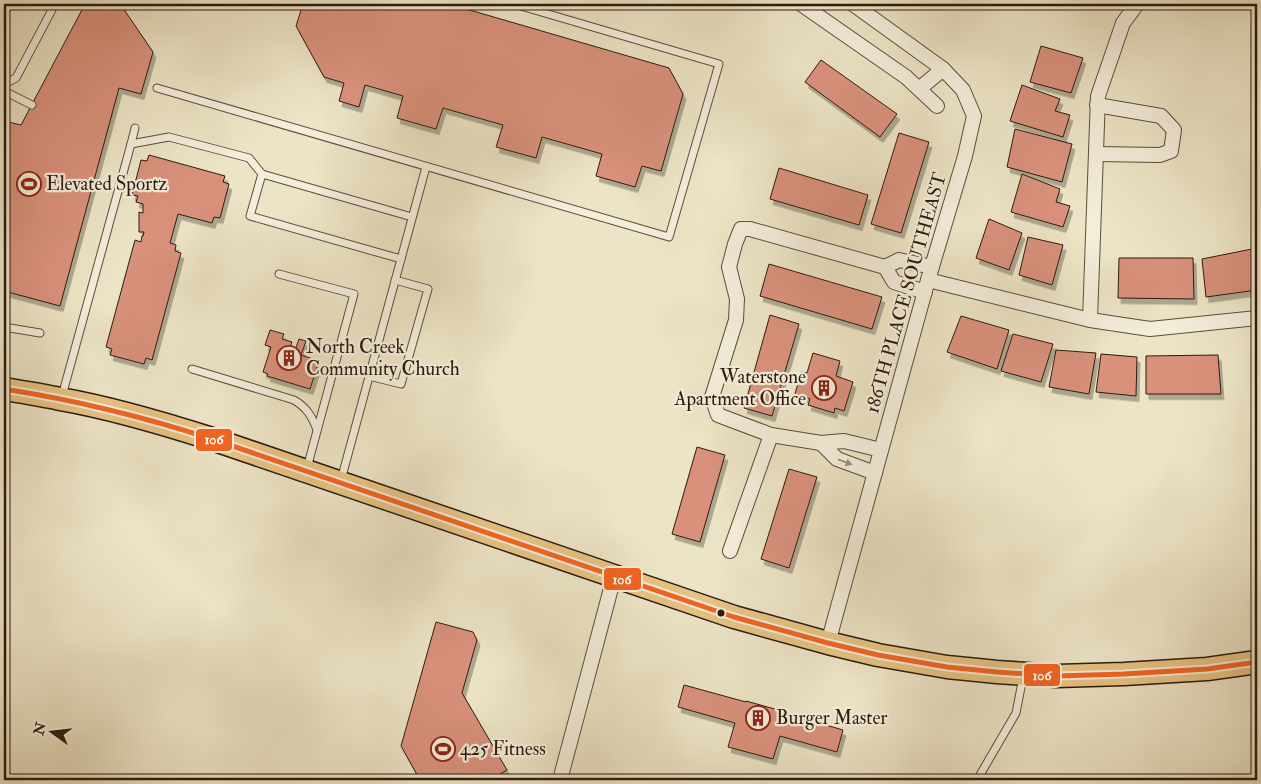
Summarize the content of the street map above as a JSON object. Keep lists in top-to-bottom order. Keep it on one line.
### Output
{"streets":{"street":["186TH PLACE SOUTHEAST"]},"places":{"sports":["Elevated Sportz","425 Fitness"],"building":["North Creek Community Church","Waterstone Apartment Office","Burger Master"]},"lines":["transit line 106"],"north":"left"}
